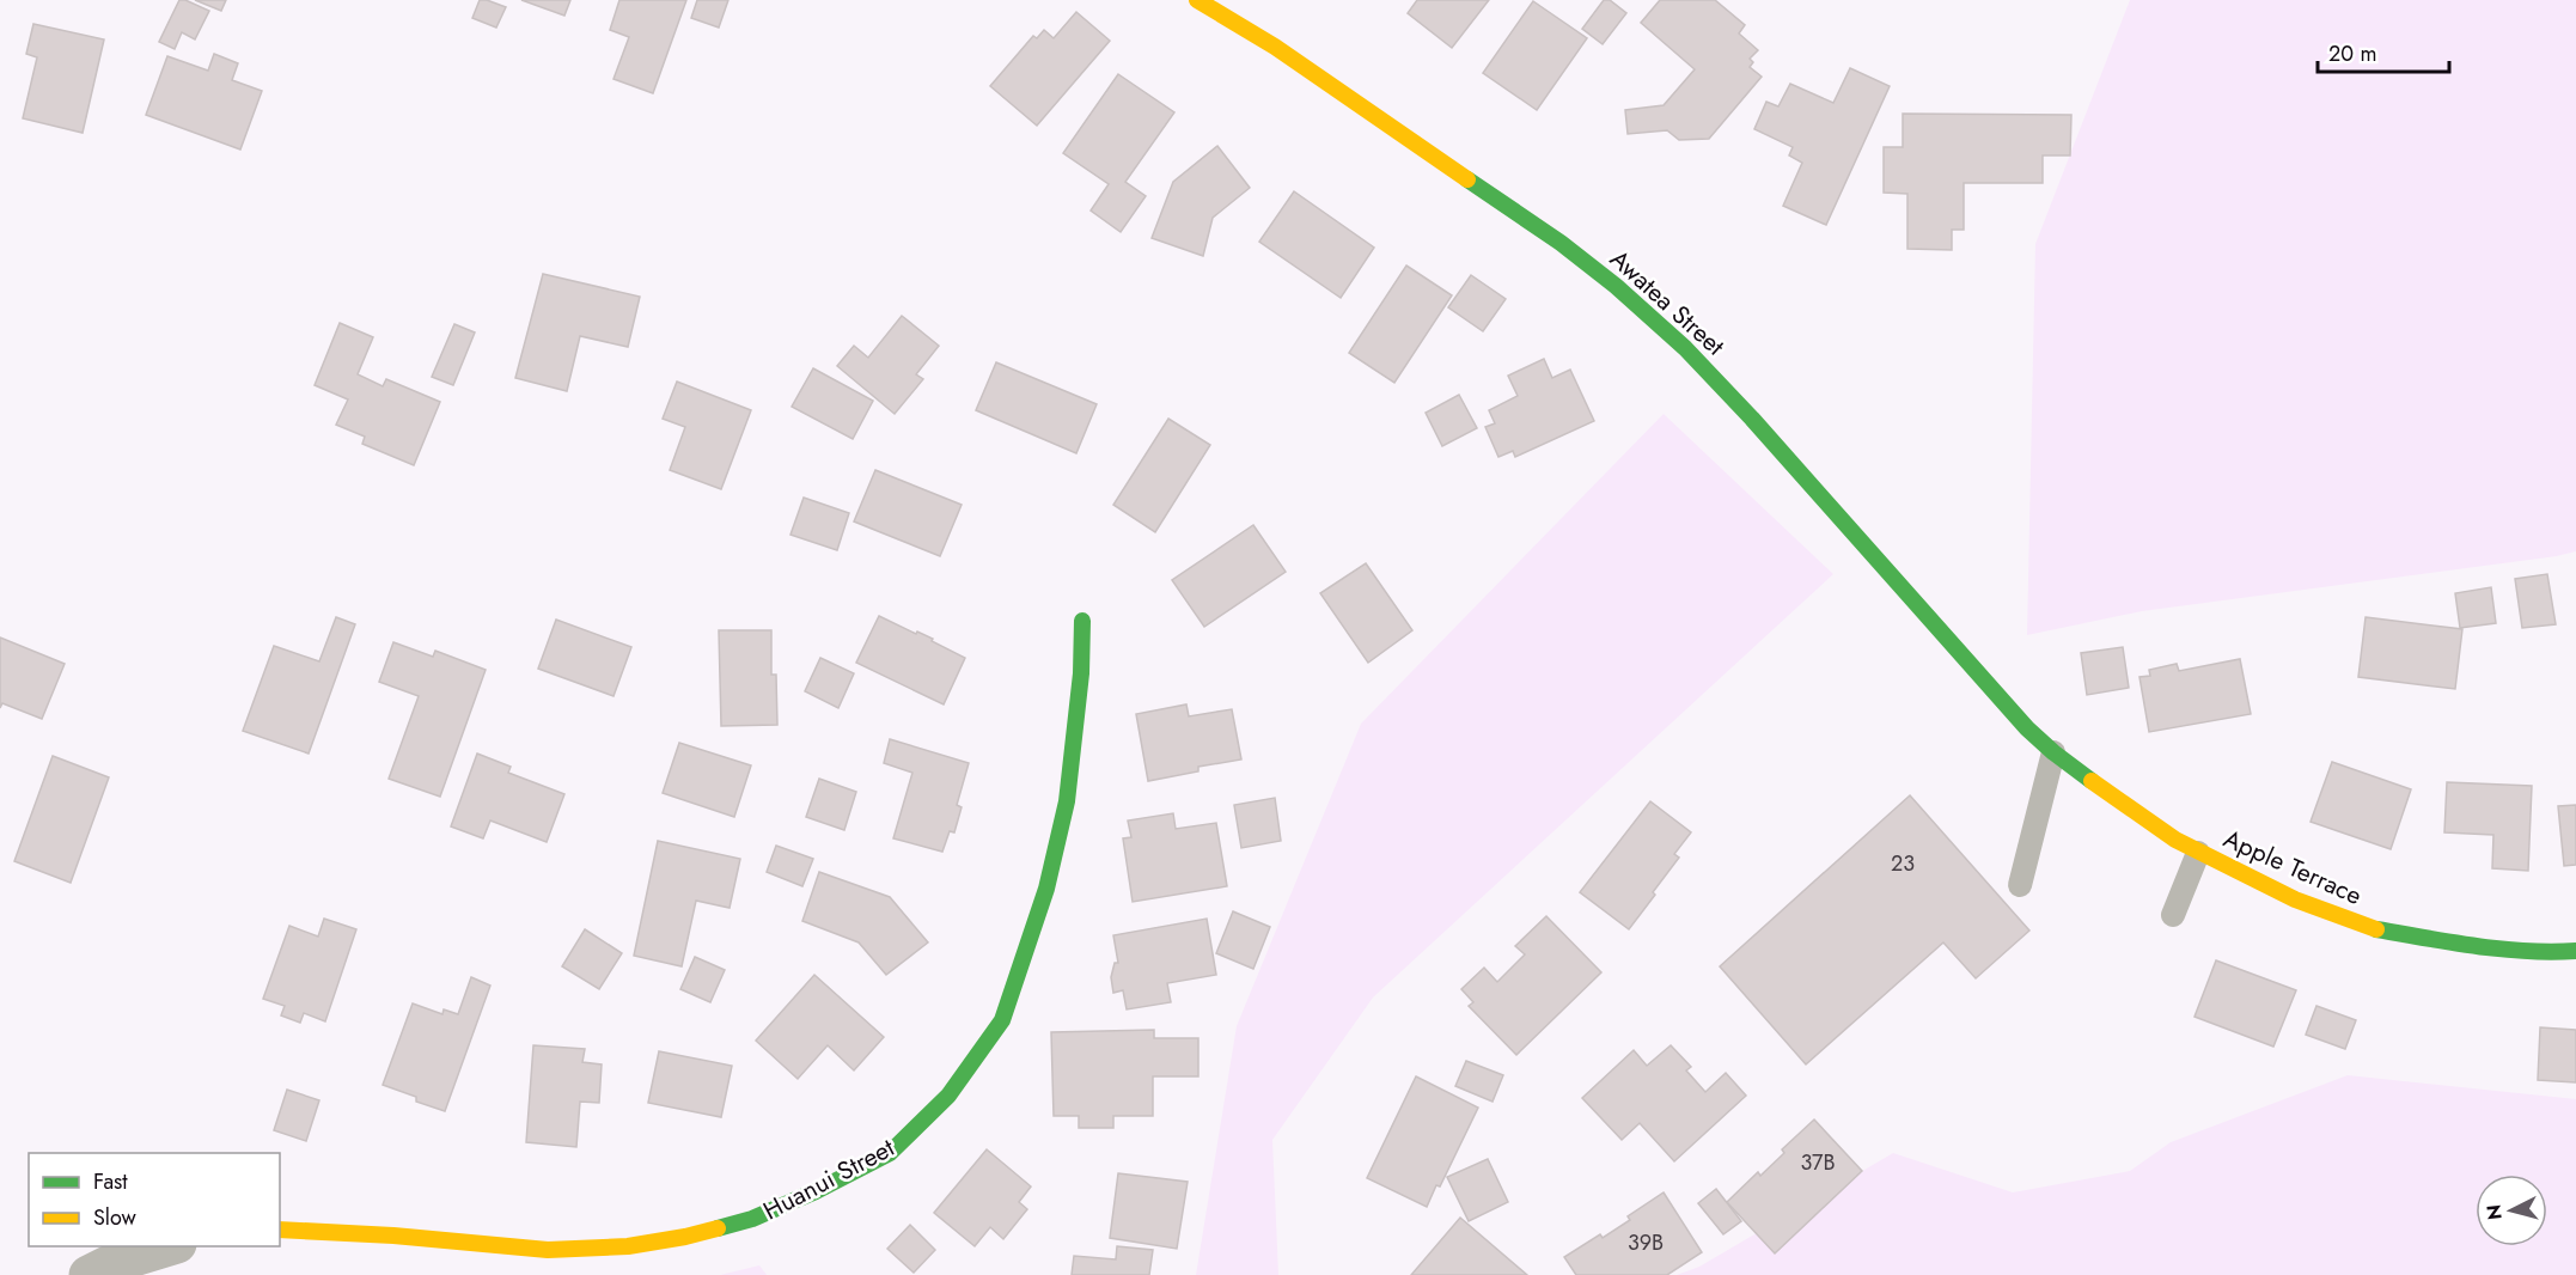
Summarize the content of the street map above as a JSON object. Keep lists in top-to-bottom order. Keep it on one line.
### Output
{"streets":{"street":["Awatea Street","Apple Terrace","Huanui Street"]},"crossings":[["Awatea Street","Apple Terrace"]],"house_numbers":["23","37B","39B"],"legend":["Fast","Slow"],"scale_bar":"20 m","north":"left"}
